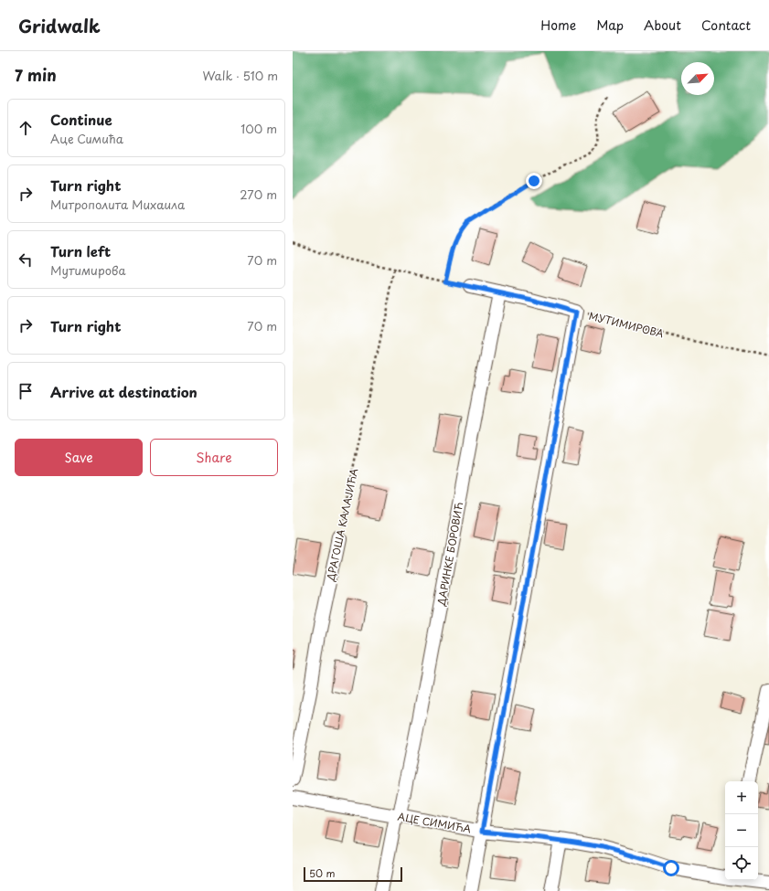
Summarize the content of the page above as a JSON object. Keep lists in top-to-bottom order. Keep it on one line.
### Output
{"streets":{"street":["МУТИМИРОВА","ДРАГОША КАЛАЈИЋА","ДАРИНКЕ БОРОВИЋ","АЦЕ СИМИЋА"]},"crossings":[["МУТИМИРОВА","ДАРИНКЕ БОРОВИЋ"],["ДАРИНКЕ БОРОВИЋ","АЦЕ СИМИЋА"]],"scale_bar":"50 m","north":"top right","page":{"header":"Gridwalk","nav":["Home","Map","About","Contact"],"heading":["7 min","Walk · 510 m"],"list":[["Continue","Аце Симића","100 m"],["Turn right","Митрополита Михаила","270 m"],["Turn left","Мутимирова","70 m"],["Turn right","70 m"],"Arrive at destination"],"buttons":["Save","Share"],"map_buttons":["+","−"],"scale":"50 m"}}
